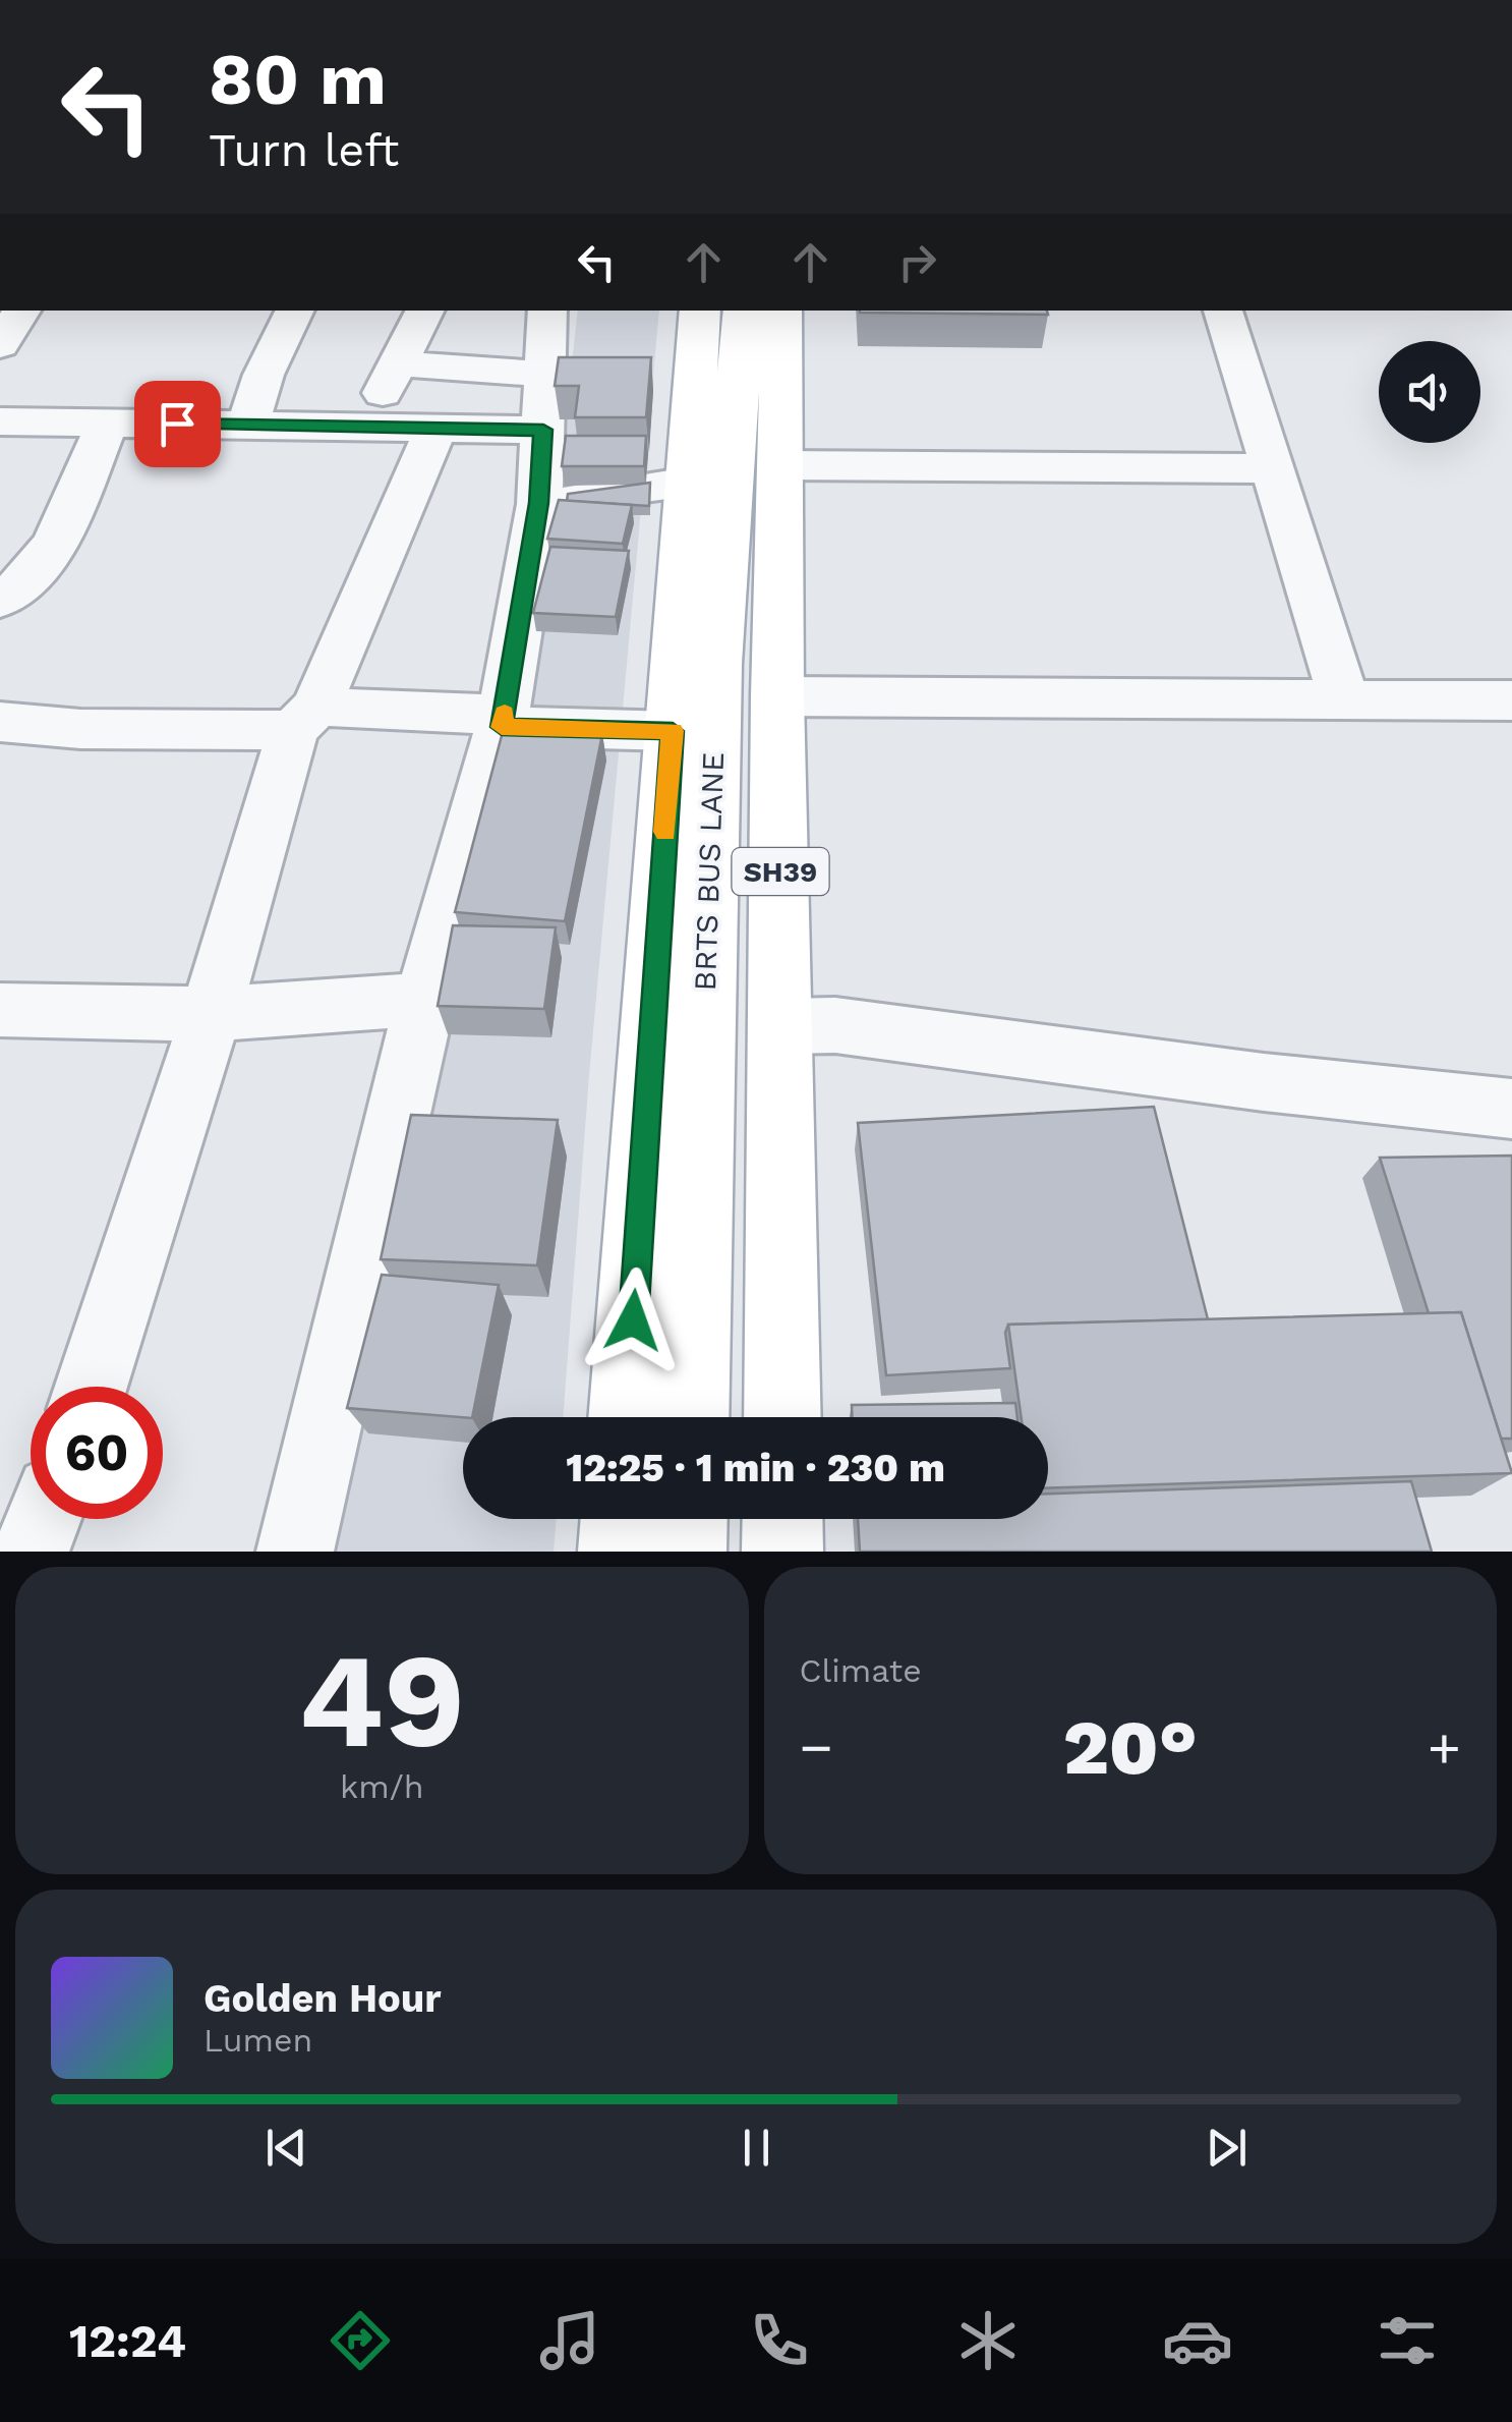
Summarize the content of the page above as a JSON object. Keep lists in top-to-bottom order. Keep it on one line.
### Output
{"streets":{"main road":["BRTS BUS LANE","SH39"]},"page":{"turn":["80 m","Turn left"],"limit":"60","trip":"12:25 · 1 min · 230 m","tile":[["49","km/h"],"Climate"],"heat":["−","20°","+"],"song":["Golden Hour","Lumen"],"tabs":"12:24"}}
